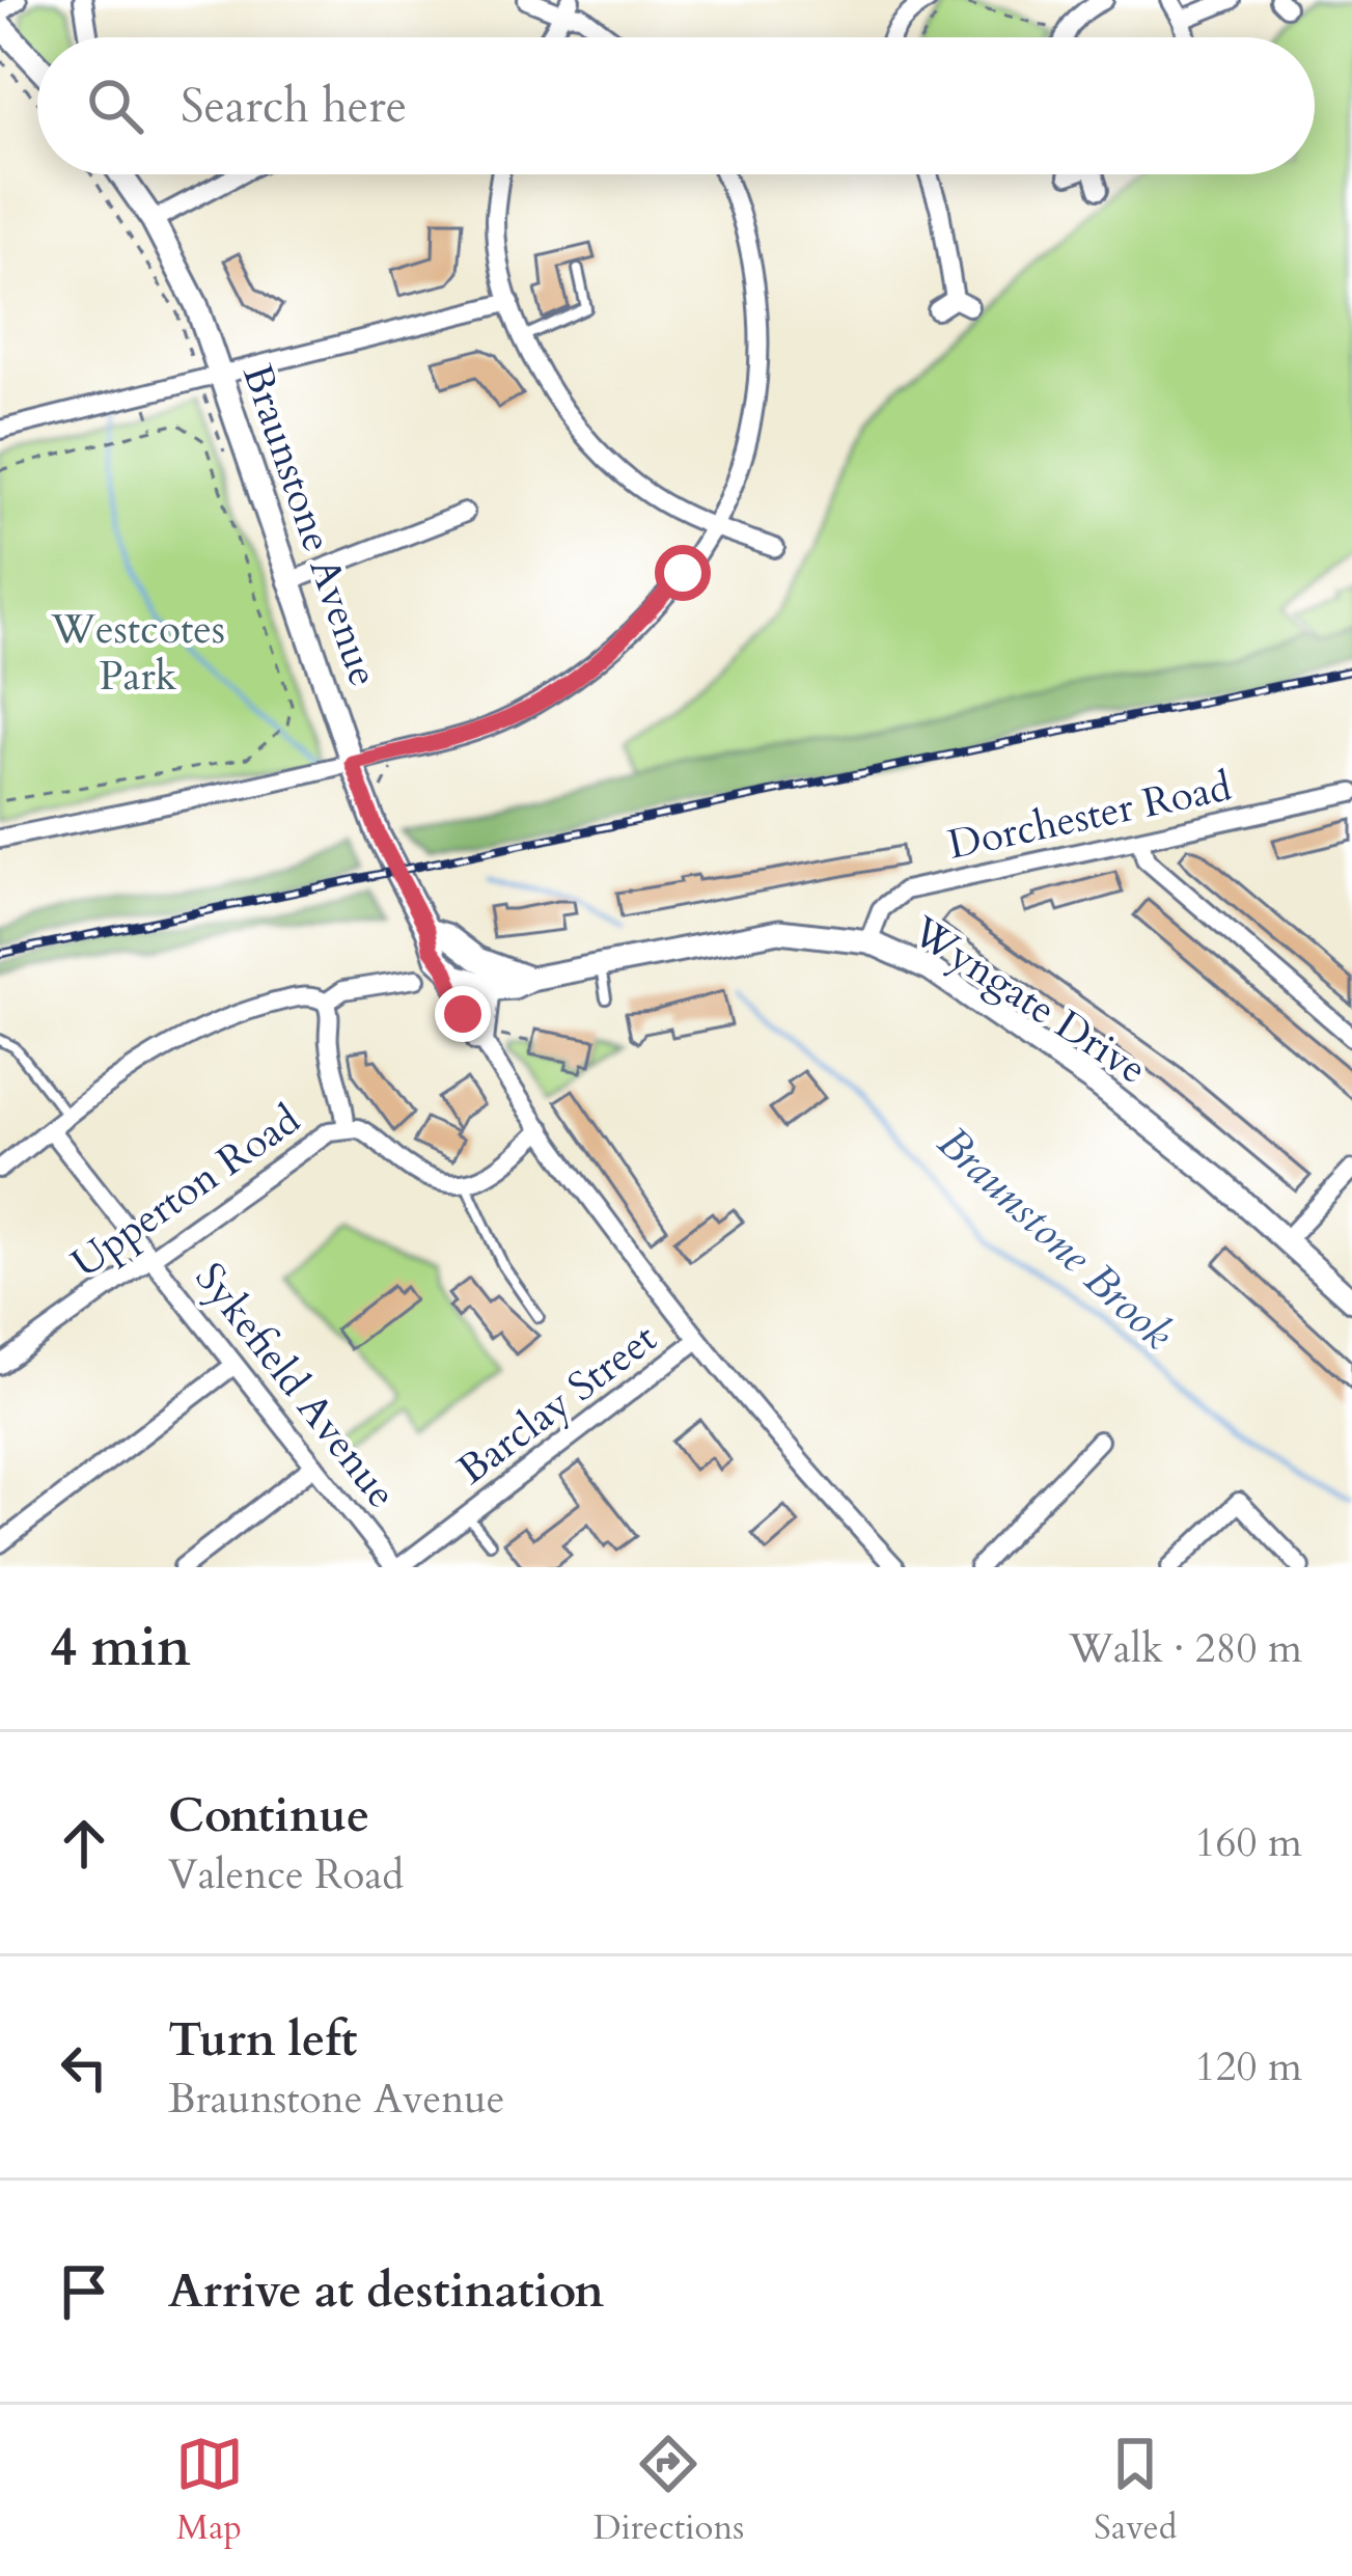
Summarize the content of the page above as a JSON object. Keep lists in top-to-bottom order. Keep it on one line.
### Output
{"streets":{"street":["Braunstone Avenue","Dorchester Road","Wyngate Drive","Upperton Road","Sykefield Avenue","Barclay Street"]},"crossings":[["Braunstone Avenue","Barclay Street"],["Dorchester Road","Wyngate Drive"],["Upperton Road","Sykefield Avenue"],["Sykefield Avenue","Barclay Street"]],"water":["Braunstone Brook"],"parks":["Westcotes Park"],"page":{"search":"Search here","heading":["4 min","Walk · 280 m"],"list":[["Continue","Valence Road","160 m"],["Turn left","Braunstone Avenue","120 m"],"Arrive at destination"],"nav":["Map","Directions","Saved"]}}
